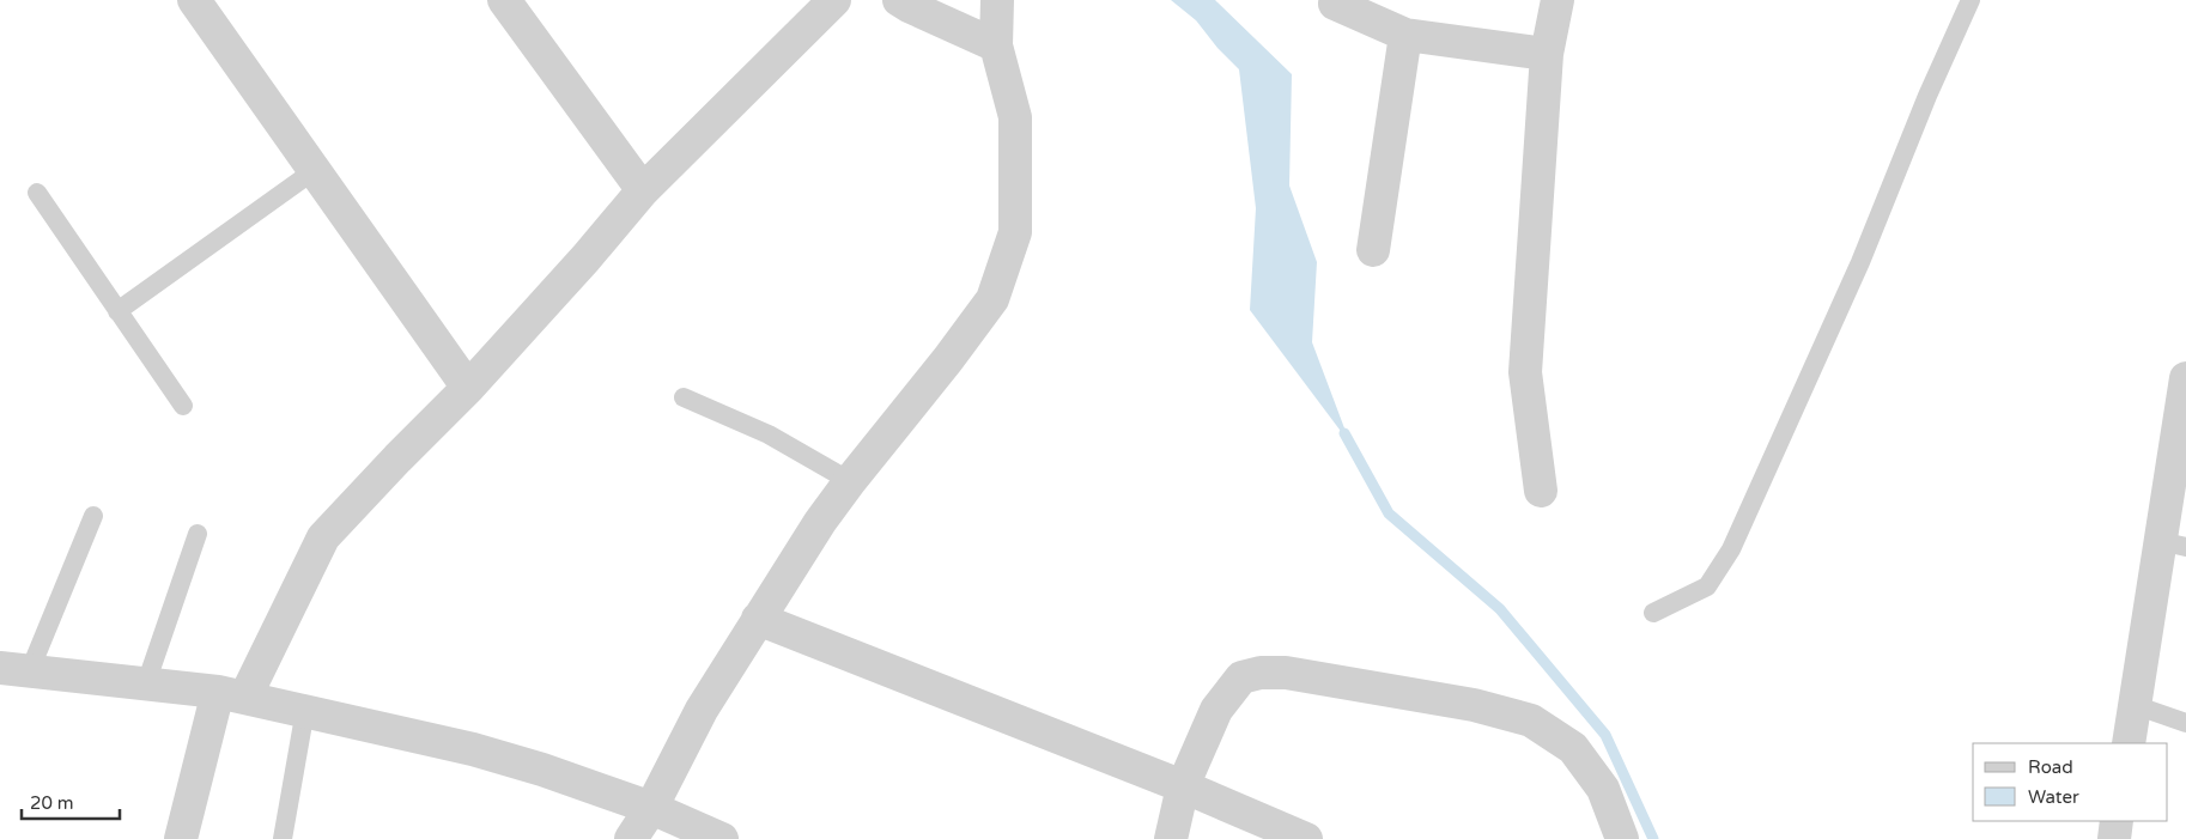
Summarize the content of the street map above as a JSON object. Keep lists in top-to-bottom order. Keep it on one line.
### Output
{"legend":["Road","Water"],"scale_bar":"20 m"}
